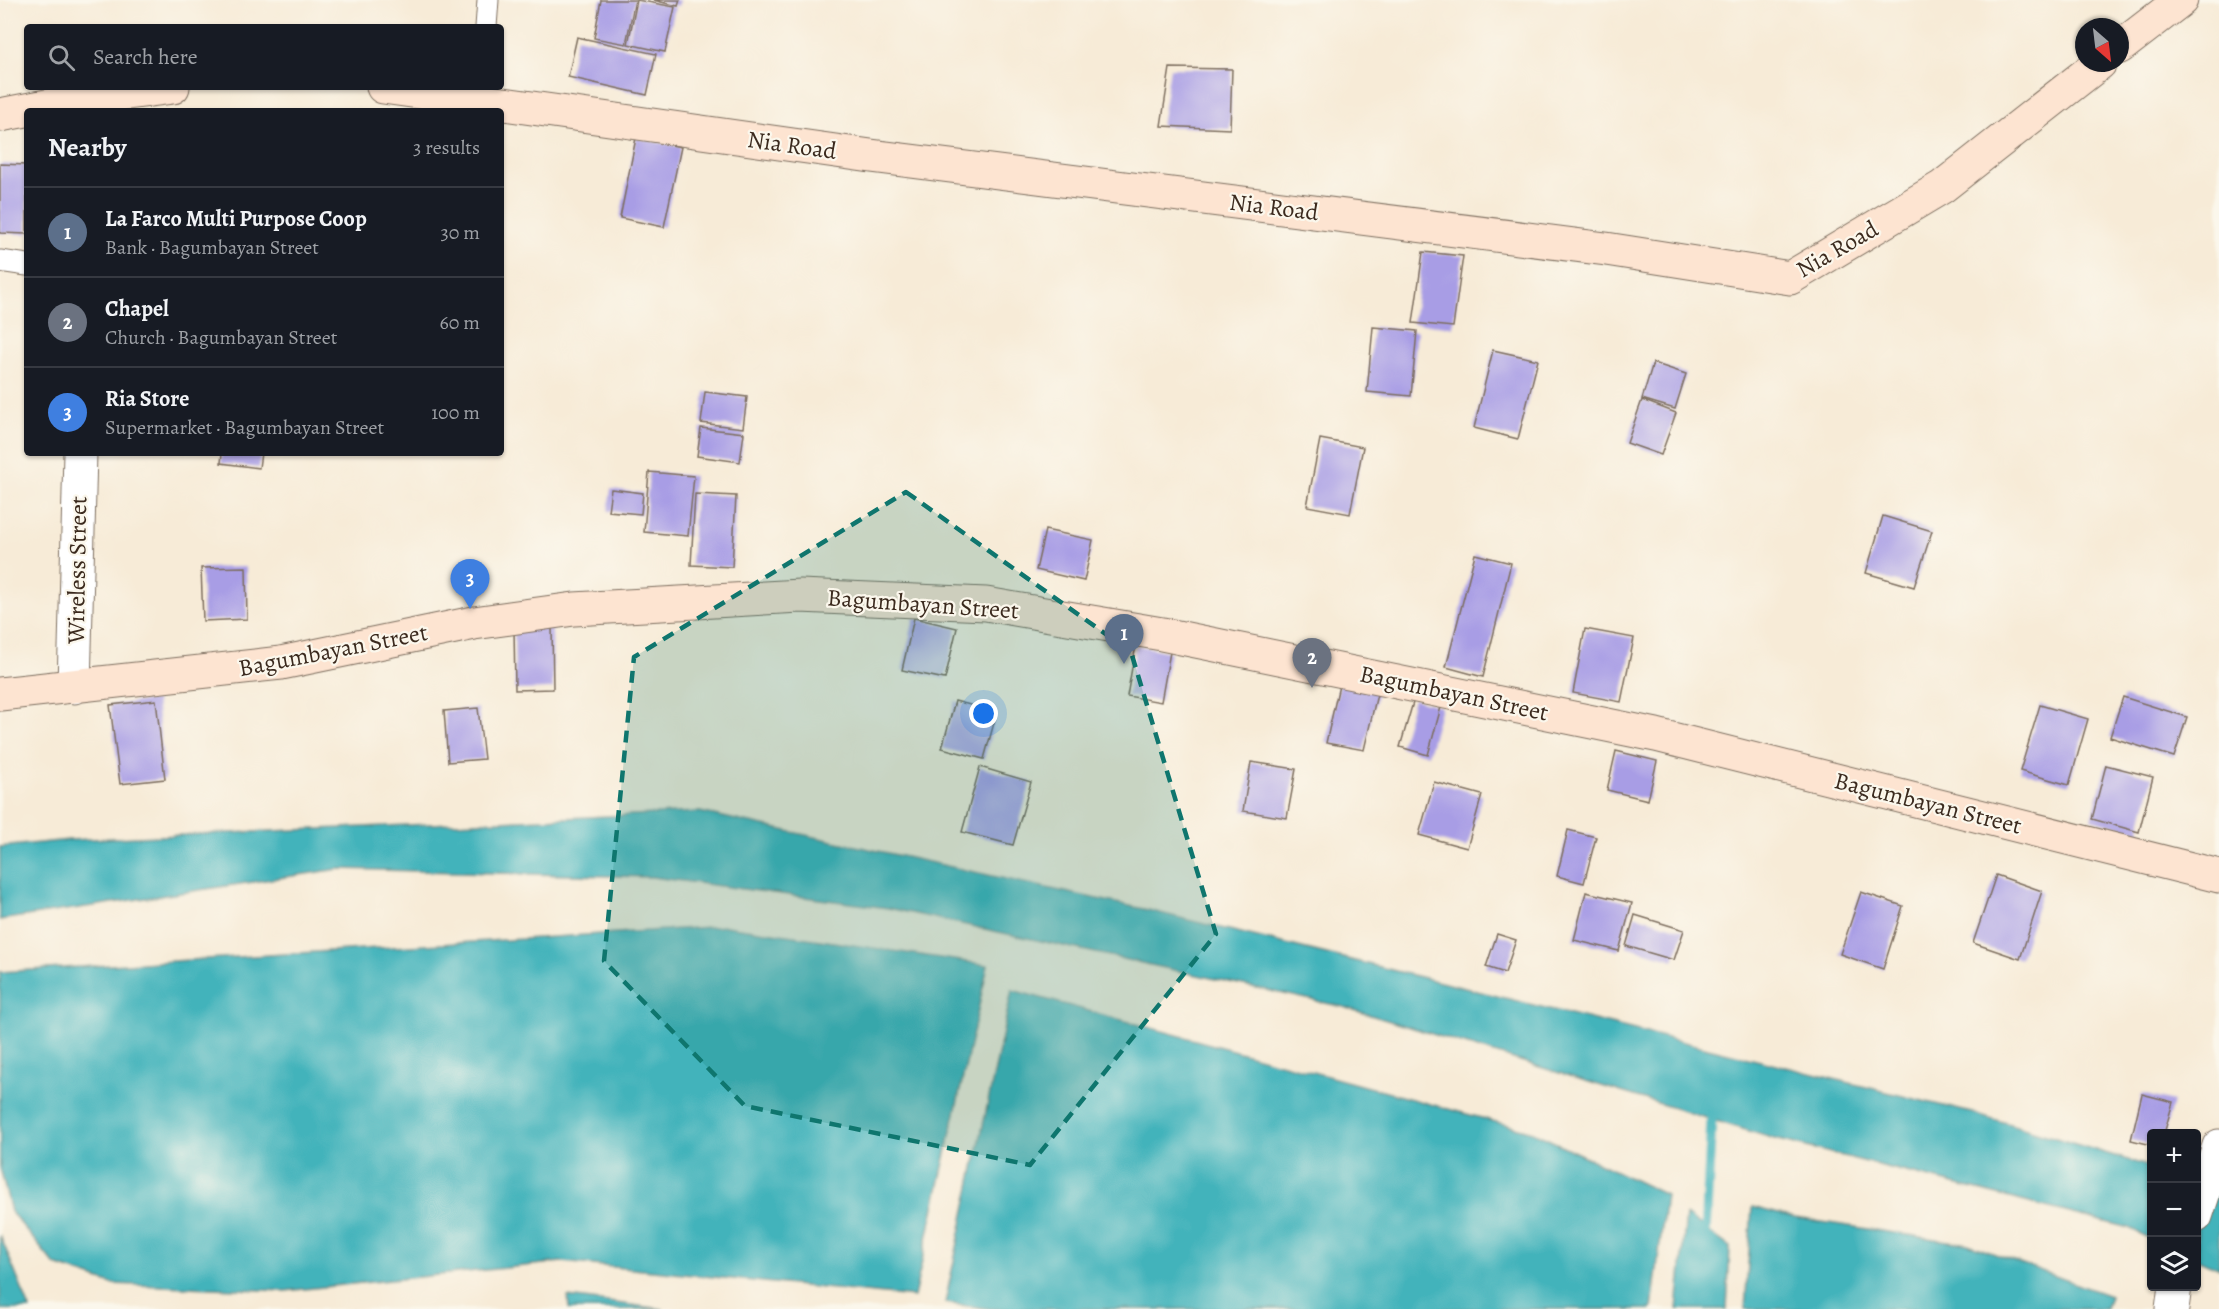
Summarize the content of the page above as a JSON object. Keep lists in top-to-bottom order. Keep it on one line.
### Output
{"streets":{"main road":["Nia Road","Bagumbayan Street"],"street":["Wireless Street"]},"crossings":[["Wireless Street","Bagumbayan Street"]],"north":"bottom right","page":{"search":"Search here","heading":["Nearby","3 results"],"list":[{"mark":"1","name":"La Farco Multi Purpose Coop","note":"Bank · Bagumbayan Street","value":"30 m"},{"mark":"2","name":"Chapel","note":"Church · Bagumbayan Street","value":"60 m"},{"mark":"3","name":"Ria Store","note":"Supermarket · Bagumbayan Street","value":"100 m"}],"pins":["3","1","2"],"map_buttons":["+","−"]}}
